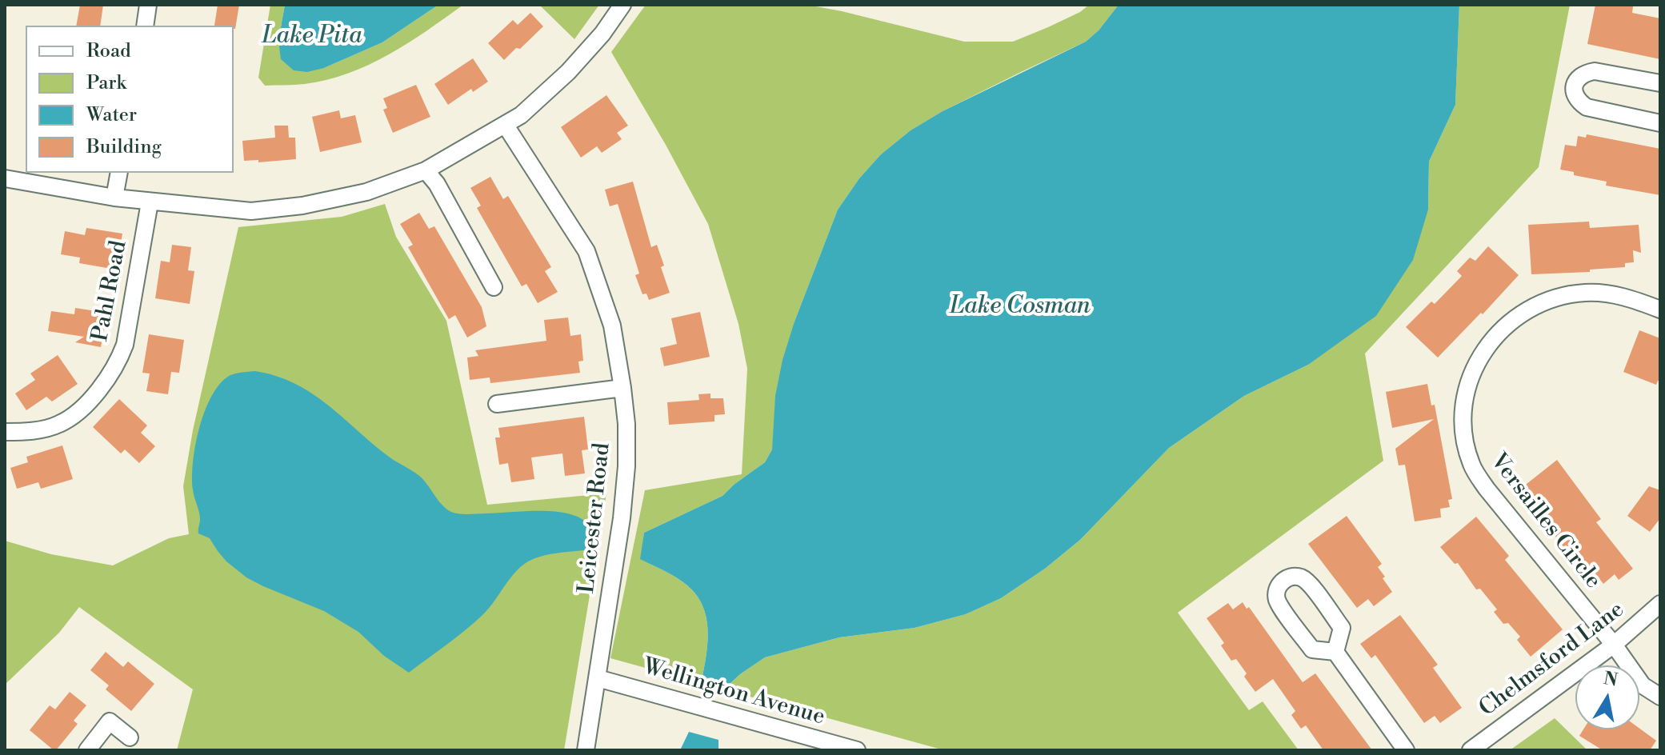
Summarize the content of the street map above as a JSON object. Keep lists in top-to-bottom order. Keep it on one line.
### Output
{"streets":{"street":["Pahl Road","Leicester Road","Versailles Circle","Chelmsford Lane","Wellington Avenue"]},"crossings":[["Leicester Road","Wellington Avenue"],["Versailles Circle","Chelmsford Lane"]],"water":["Lake Pita","Lake Cosman"],"legend":["Road","Park","Water","Building"],"north":"top"}
